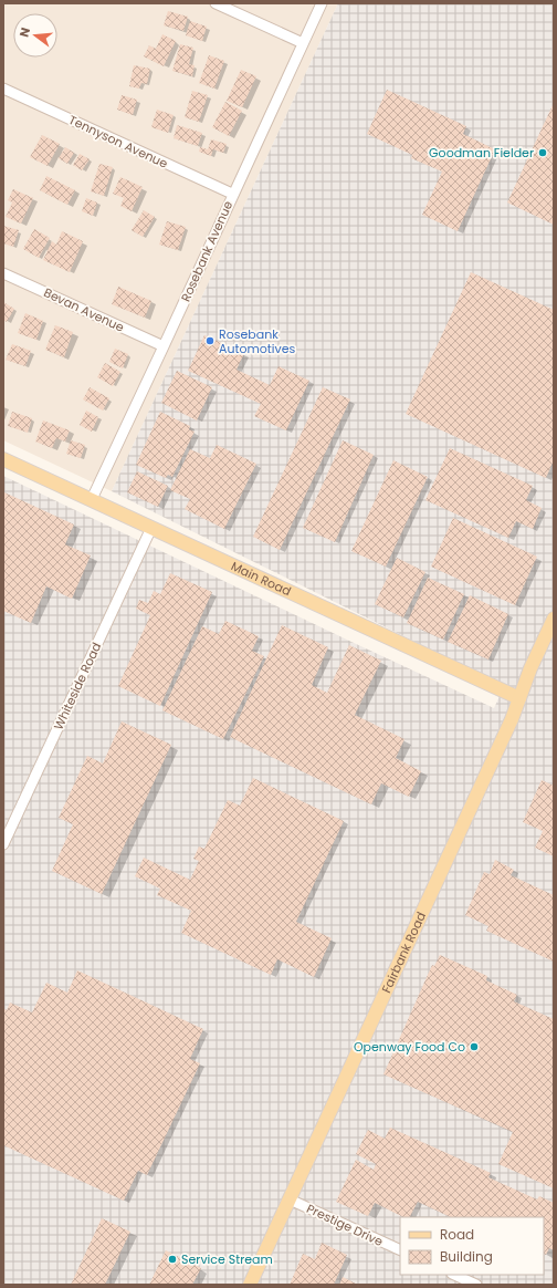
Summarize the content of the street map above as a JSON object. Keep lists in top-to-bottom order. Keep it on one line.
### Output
{"streets":{"main road":["Main Road","Fairbank Road"],"street":["Tennyson Avenue","Rosebank Avenue","Bevan Avenue","Whiteside Road","Prestige Drive"]},"crossings":[["Tennyson Avenue","Rosebank Avenue"],["Rosebank Avenue","Bevan Avenue"],["Rosebank Avenue","Main Road"],["Main Road","Whiteside Road"],["Main Road","Fairbank Road"],["Fairbank Road","Prestige Drive"]],"places":["Goodman Fielder","Rosebank Automotives","Openway Food Co","Service Stream"],"legend":["Road","Building"],"north":"left"}
